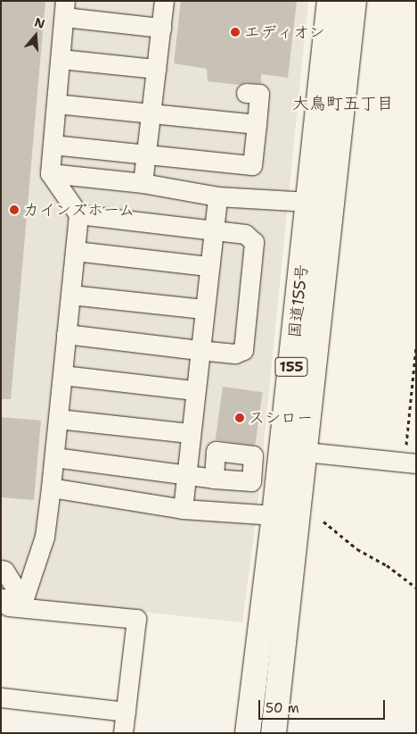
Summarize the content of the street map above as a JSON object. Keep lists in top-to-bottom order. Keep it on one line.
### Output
{"streets":{"highway":["国道155号","155"]},"districts":["大鳥町五丁目"],"places":["エディオン","カインズホーム","スシロー"],"scale_bar":"50 m","north":"top"}
